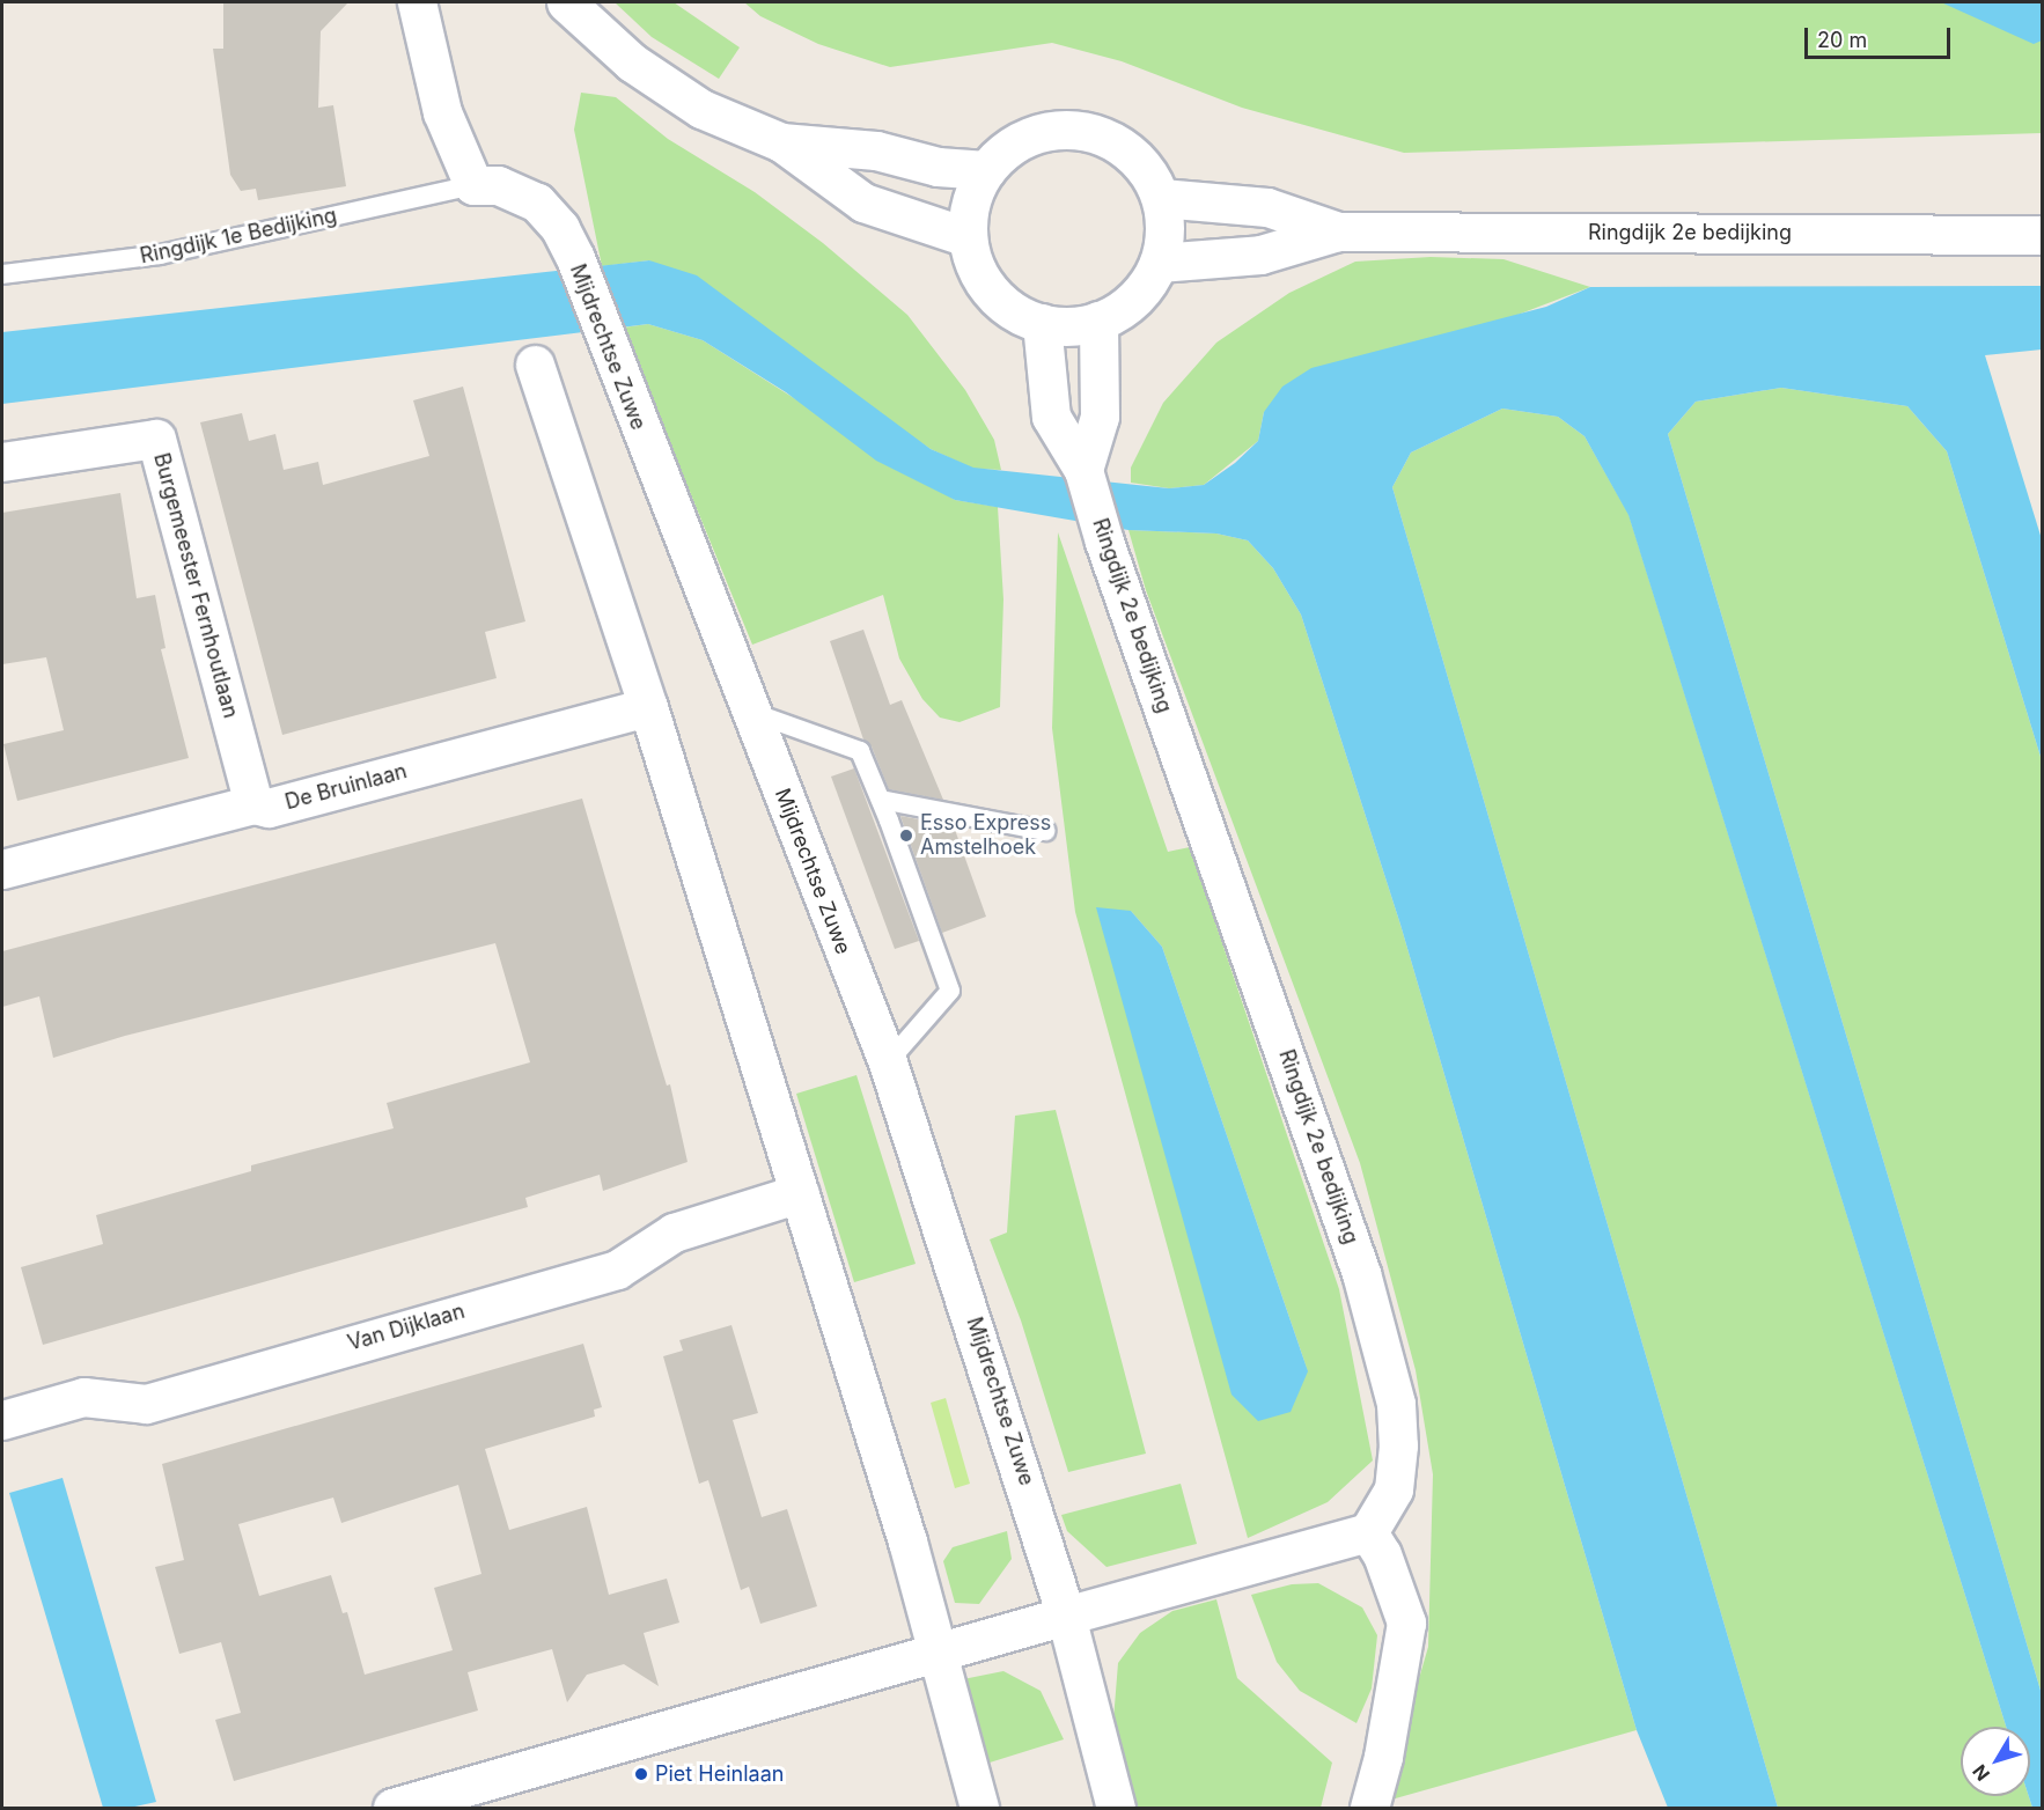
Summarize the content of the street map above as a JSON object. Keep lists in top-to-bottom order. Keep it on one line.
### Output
{"streets":{"street":["Ringdijk 2e bedijking","Mijdrechtse Zuwe","Burgemeester Fernhoutlaan","De Bruinlaan","Van Dijklaan"],"lane":["Ringdijk 1e Bedijking"]},"crossings":[["Ringdijk 1e Bedijking","Mijdrechtse Zuwe"],["Burgemeester Fernhoutlaan","De Bruinlaan"]],"places":["Esso Express Amstelhoek","Piet Heinlaan"],"scale_bar":"20 m","north":"bottom left"}
